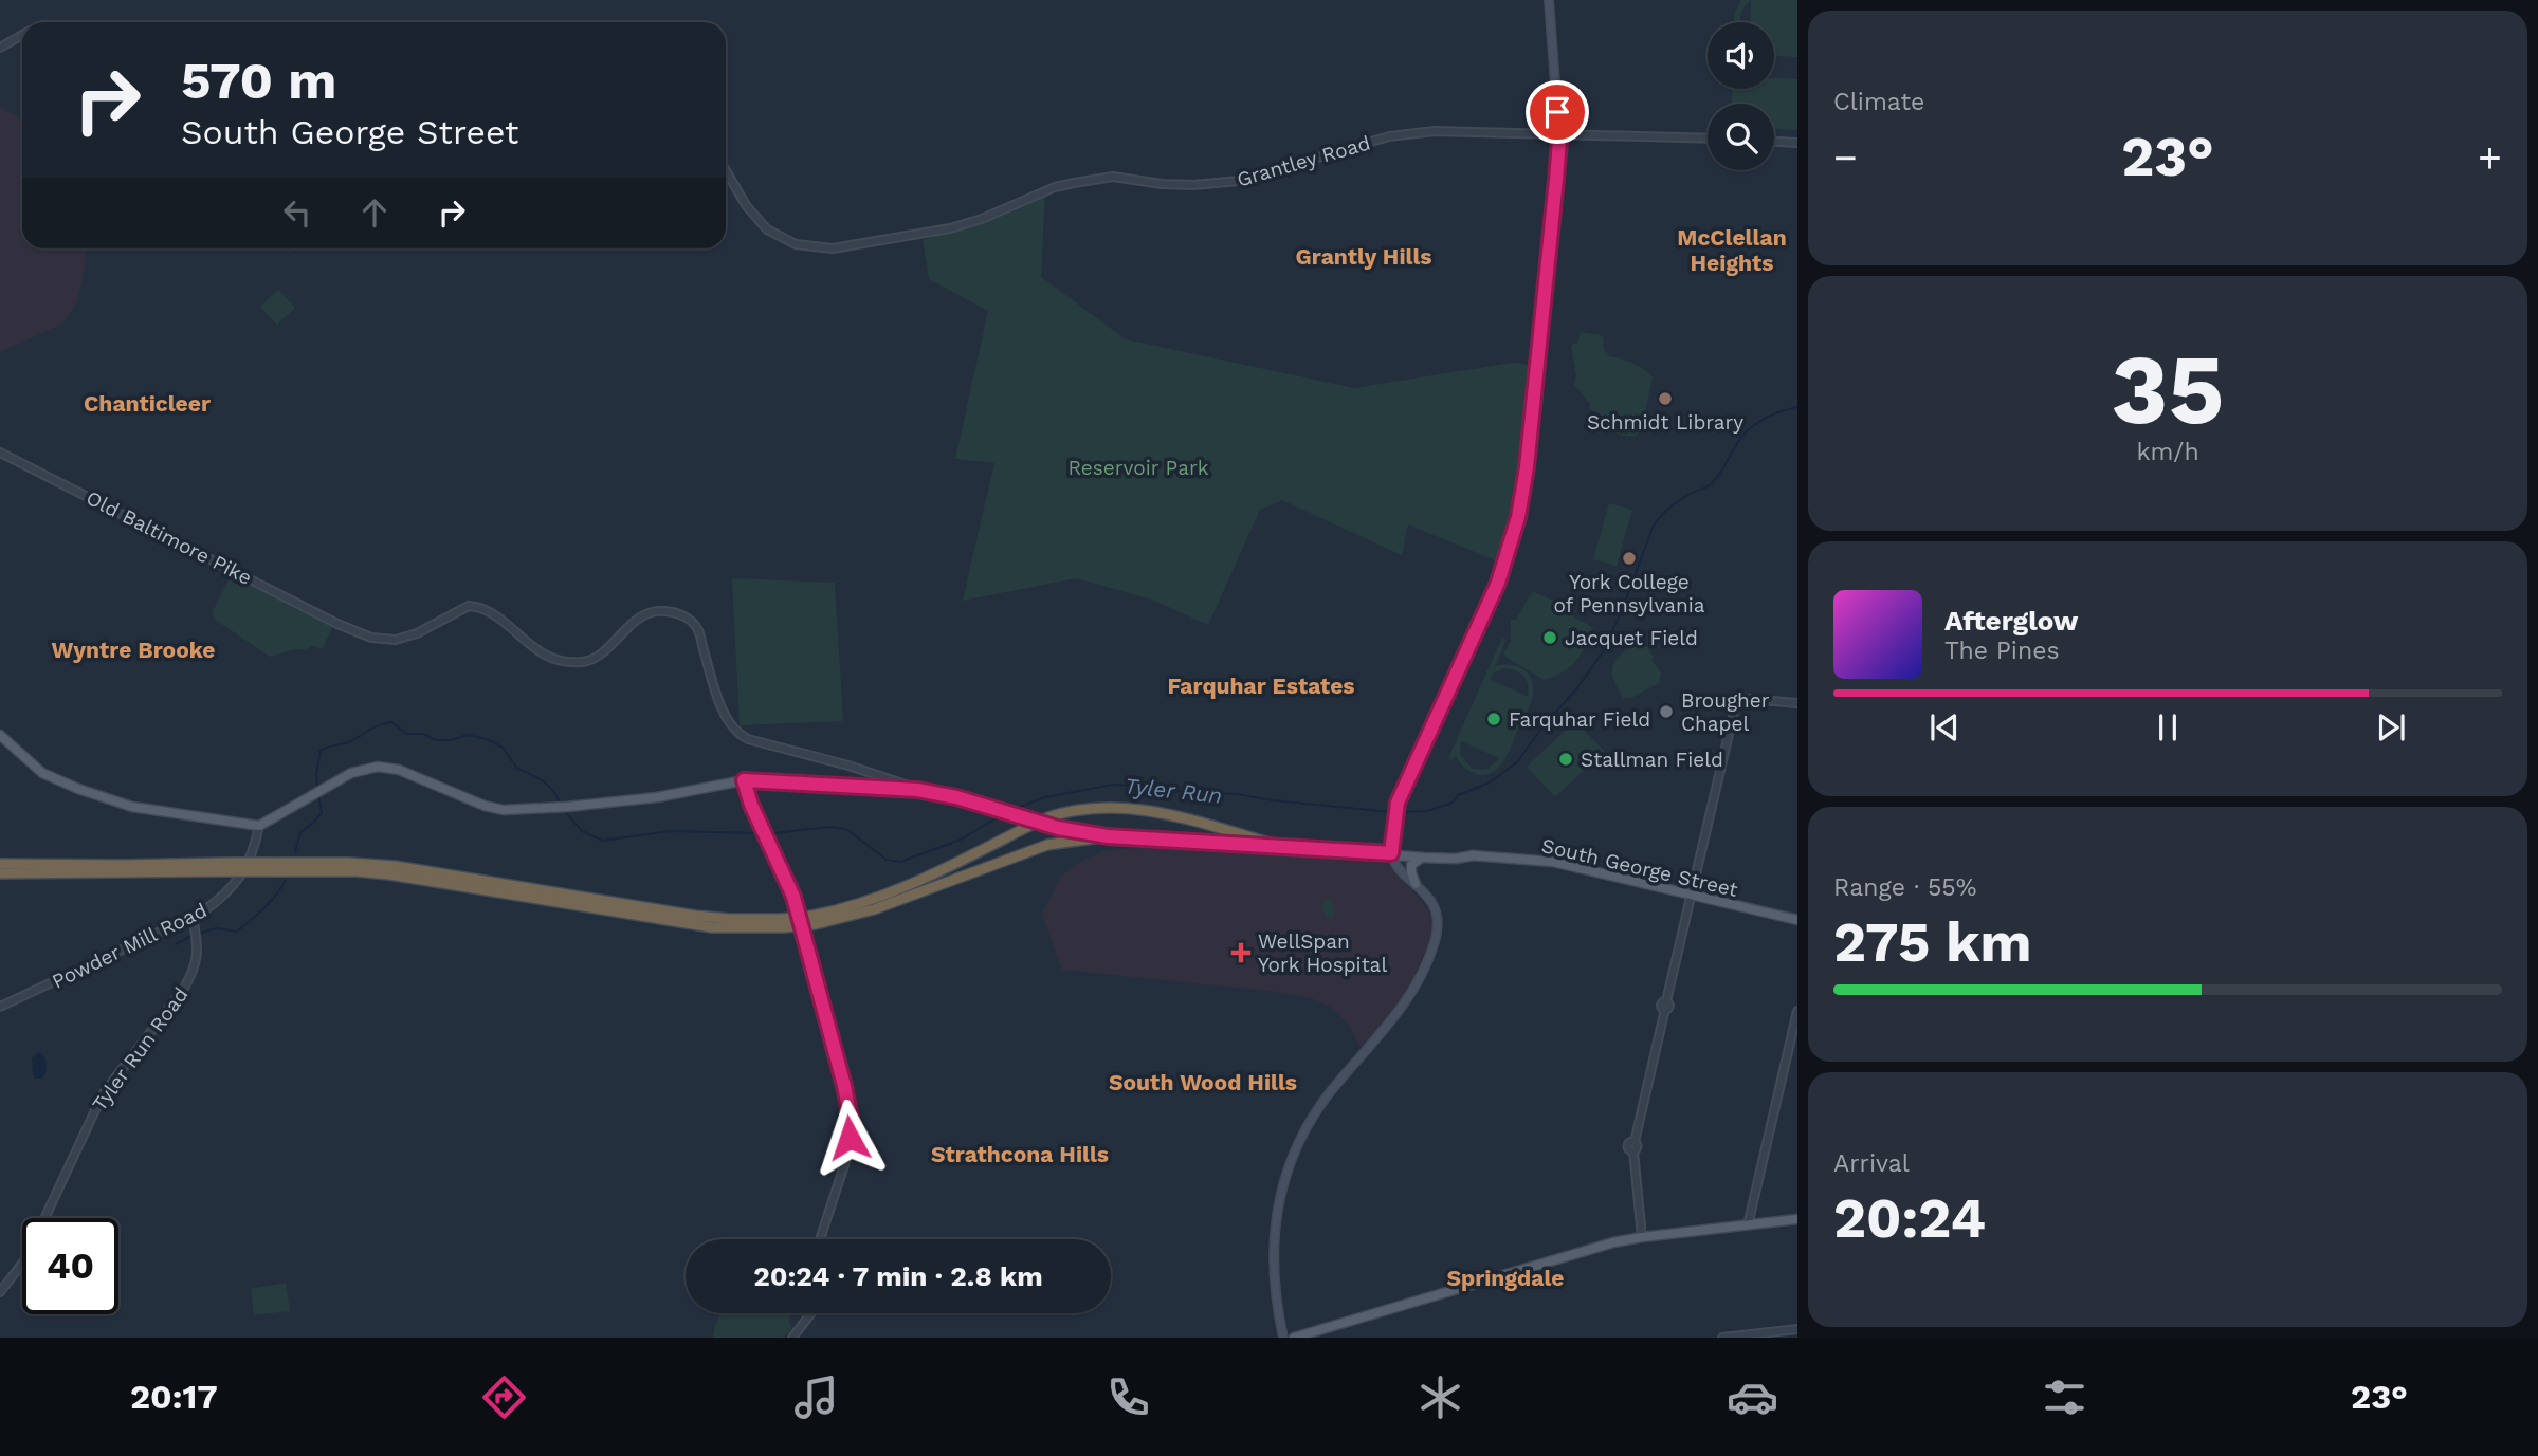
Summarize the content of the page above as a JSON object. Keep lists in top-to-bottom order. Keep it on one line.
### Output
{"streets":{"main road":["South George Street"],"street":["Grantley Road","Old Baltimore Pike","Powder Mill Road","Tyler Run Road"]},"crossings":[["Old Baltimore Pike","South George Street"],["South George Street","Powder Mill Road"],["Powder Mill Road","Tyler Run Road"]],"districts":["McClellan Heights","Grantly Hills","Chanticleer","Wyntre Brooke","Farquhar Estates","South Wood Hills","Strathcona Hills","Springdale"],"water":["Tyler Run"],"parks":["Reservoir Park"],"places":{"other":["Schmidt Library","York College of Pennsylvania","Jacquet Field","Brougher Chapel","Farquhar Field","Stallman Field"],"health":["WellSpan York Hospital"]},"page":{"tile":["Climate",["35","km/h"],["Range · 55%","275 km"],["Arrival","20:24"]],"turn":["570 m","South George Street"],"heat":["−","23°","+"],"song":["Afterglow","The Pines"],"limit":"40","trip":"20:24 · 7 min · 2.8 km","tabs":["20:17","23°"]}}
